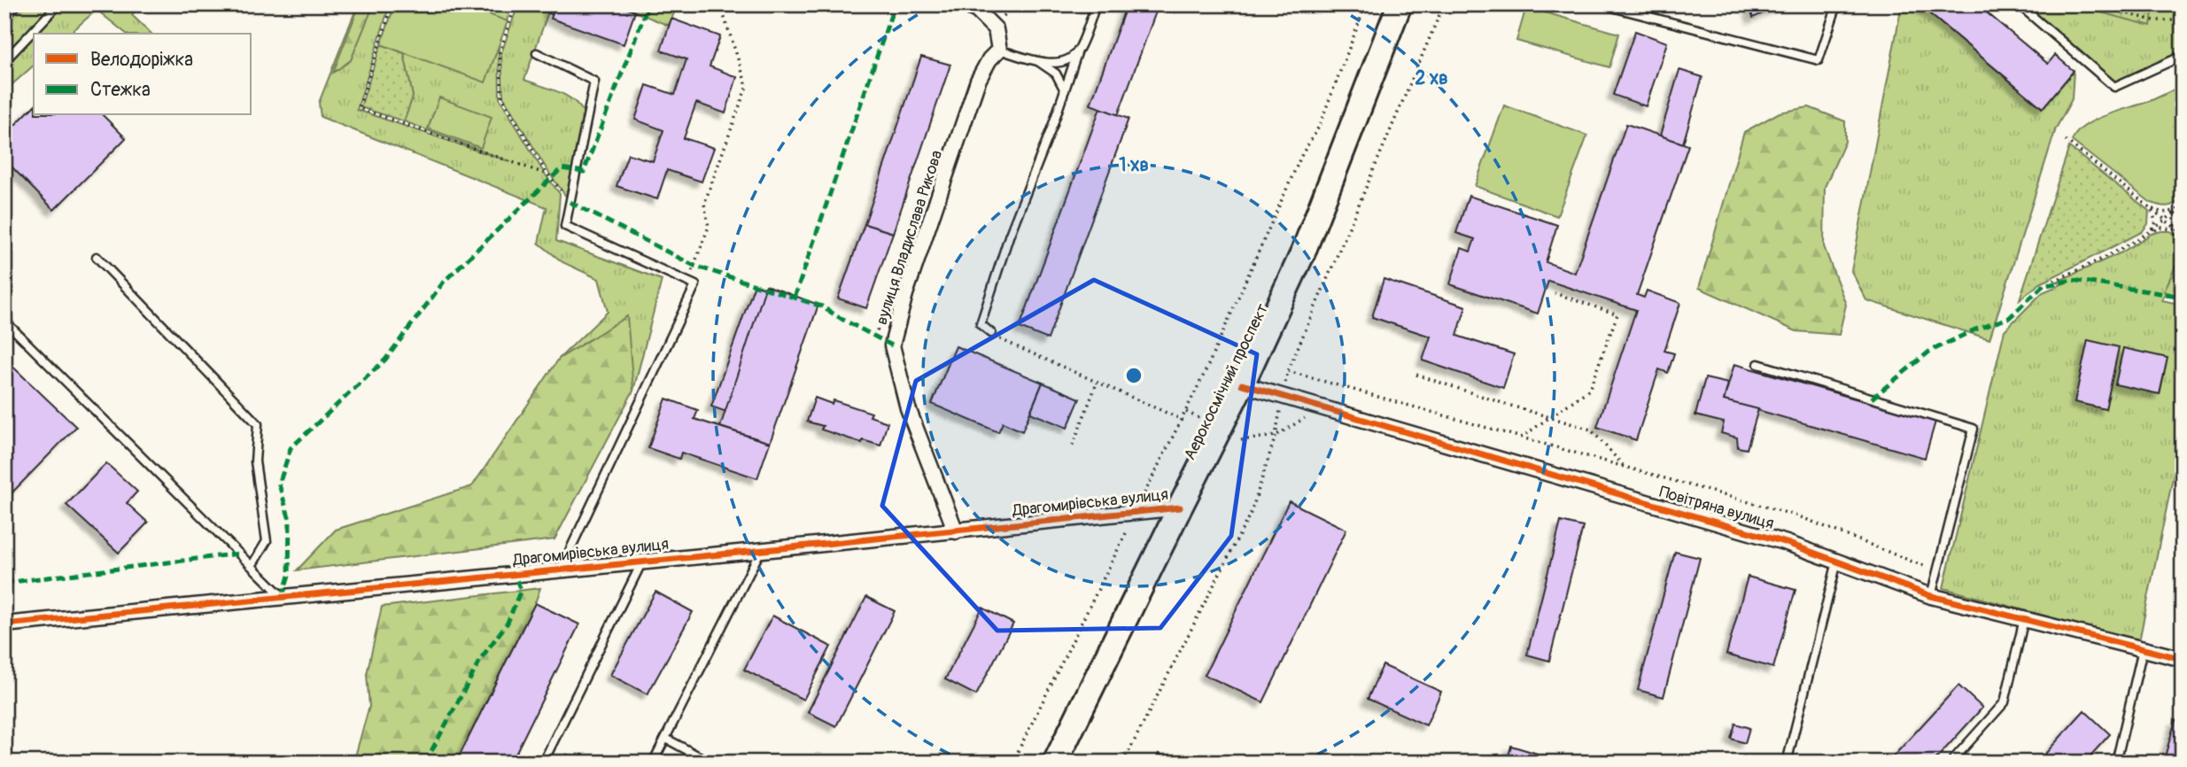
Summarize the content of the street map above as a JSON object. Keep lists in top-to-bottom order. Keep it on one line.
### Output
{"streets":{"highway":["Аерокосмічний проспект"],"street":["вулиця Владислава Рикова","Драгомирівська вулиця","Повітряна вулиця"]},"crossings":[["вулиця Владислава Рикова","Драгомирівська вулиця"],["Аерокосмічний проспект","Драгомирівська вулиця"],["Аерокосмічний проспект","Повітряна вулиця"]],"legend":["Велодоріжка","Стежка"],"rings":["2 хв","1 хв"]}
